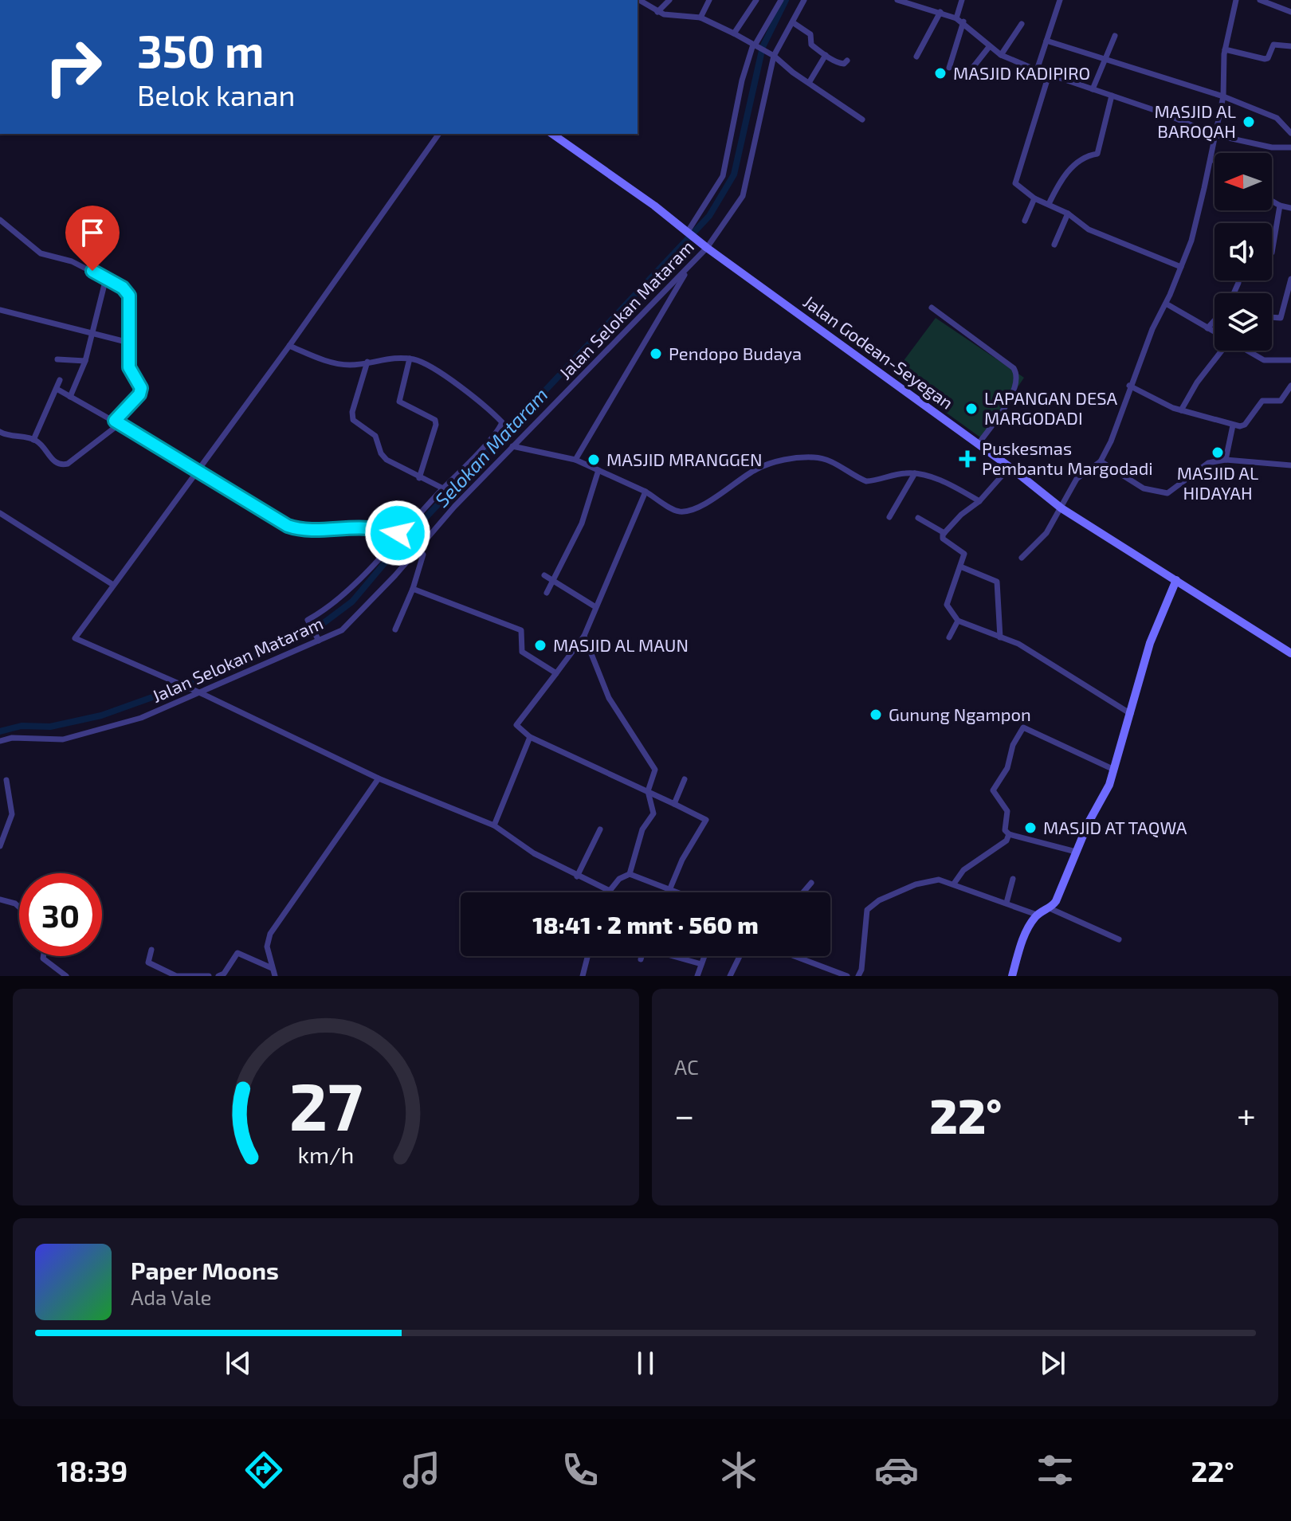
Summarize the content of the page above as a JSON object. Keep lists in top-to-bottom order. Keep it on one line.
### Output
{"streets":{"main road":["Jalan Godean-Seyegan"],"street":["Jalan Selokan Mataram"]},"crossings":[["Jalan Selokan Mataram","Jalan Godean-Seyegan"]],"water":["Selokan Mataram"],"places":{"other":["MASJID KADIPIRO","MASJID AL BAROQAH","Pendopo Budaya","LAPANGAN DESA MARGODADI","MASJID AL HIDAYAH","MASJID MRANGGEN","MASJID AL MAUN","Gunung Ngampon","MASJID AT TAQWA"],"health":["Puskesmas Pembantu Margodadi"]},"north":"left","page":{"turn":["350 m","Belok kanan"],"limit":"30","trip":"18:41 · 2 mnt · 560 m","tile":"AC","heat":["−","22°","+"],"song":["Paper Moons","Ada Vale"],"tabs":["18:39","22°"],"gauge":["27","km/h"]}}
